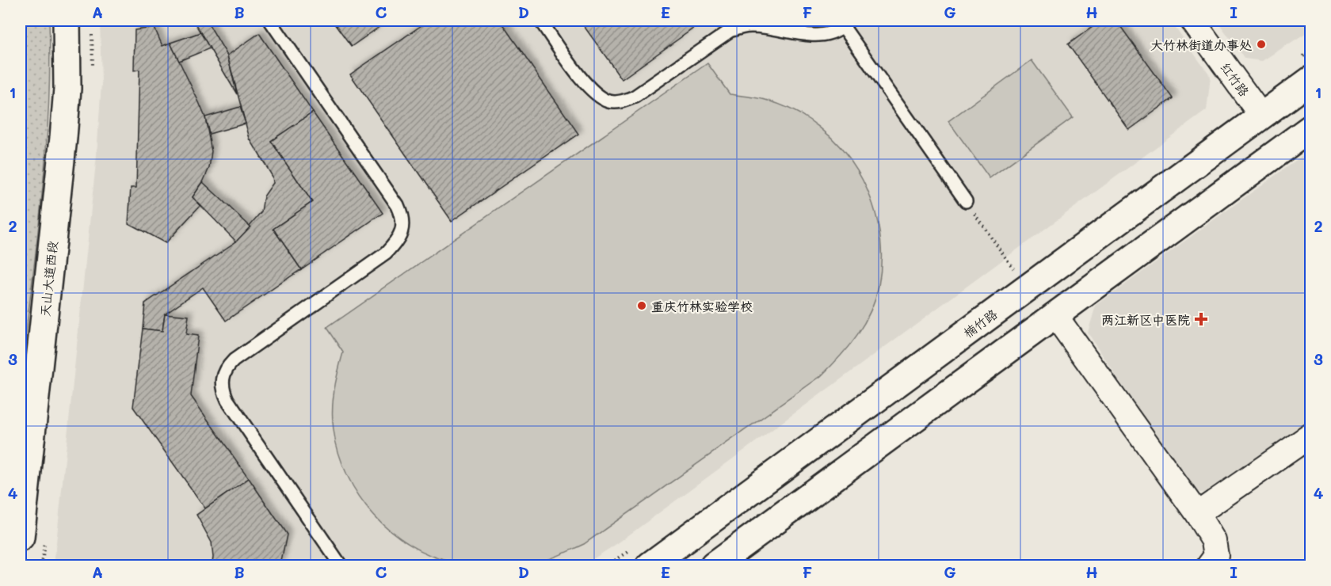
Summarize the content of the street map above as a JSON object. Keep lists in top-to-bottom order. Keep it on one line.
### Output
{"streets":{"main road":["天山大道西段","楠竹路"],"street":["红竹路"]},"crossings":[["红竹路","楠竹路"]],"places":{"other":["大竹林街道办事处","重庆竹林实验学校"],"health":["两江新区中医院"]},"grid":{"columns":["A","B","C","D","E","F","G","H","I"],"rows":["1","2","3","4"]}}
